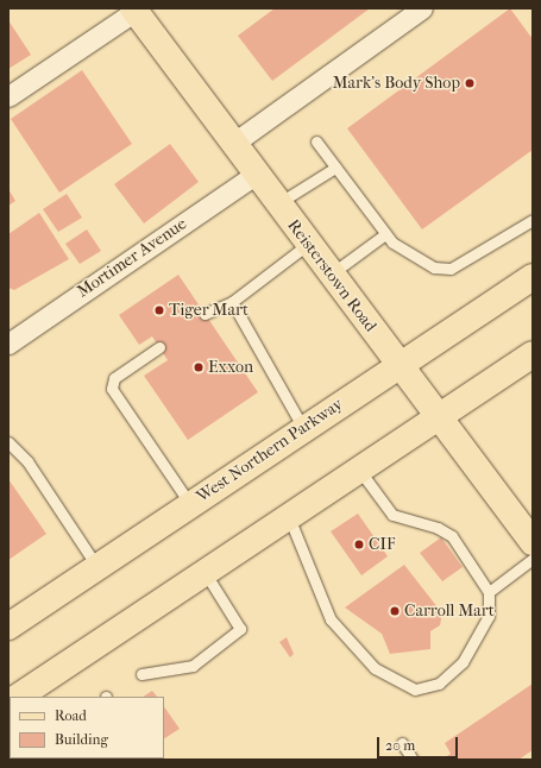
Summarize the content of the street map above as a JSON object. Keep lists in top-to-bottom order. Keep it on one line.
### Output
{"streets":{"main road":["Reisterstown Road","West Northern Parkway"],"street":["Mortimer Avenue"]},"crossings":[["Mortimer Avenue","Reisterstown Road"],["Reisterstown Road","West Northern Parkway"]],"places":["Mark's Body Shop","Tiger Mart","Exxon","CIF","Carroll Mart"],"legend":["Road","Building"],"scale_bar":"20 m"}
